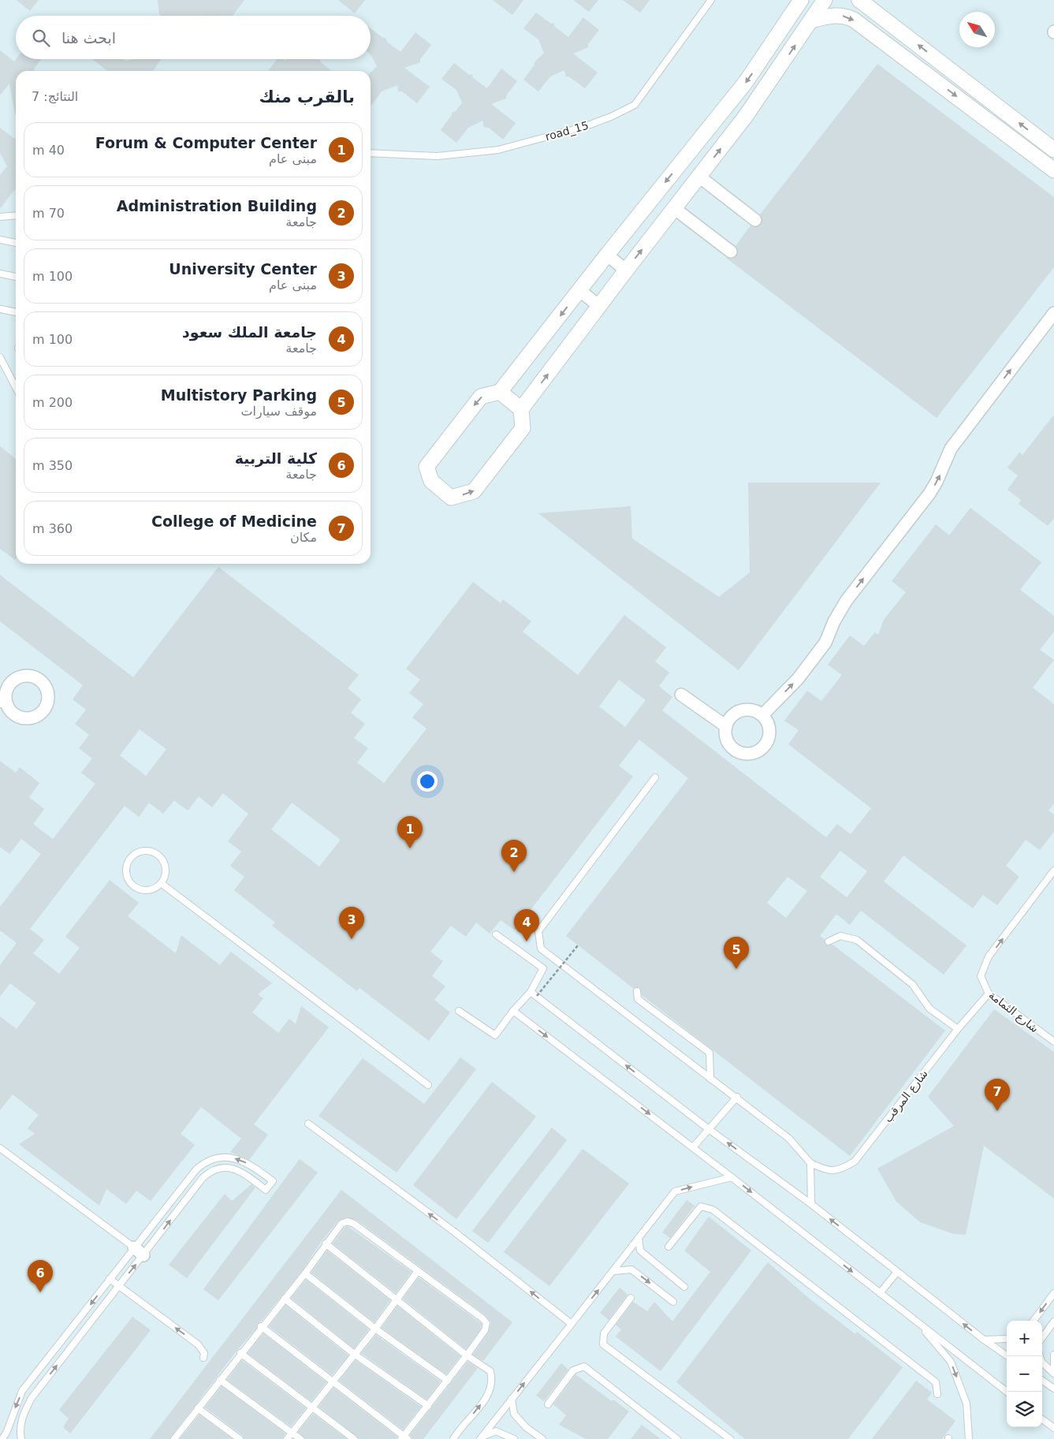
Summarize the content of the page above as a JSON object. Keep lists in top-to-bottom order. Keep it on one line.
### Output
{"streets":{"lane":["road_15","شارع الثمامة","شارع المرقب"]},"crossings":[["شارع الثمامة","شارع المرقب"]],"one_way":["شارع الثمامة"],"north":"top left","page":{"search":"ابحث هنا","heading":["بالقرب منك","النتائج: 7"],"list":[{"mark":"1","name":"Forum & Computer Center","note":"مبنى عام","value":"40 m"},{"mark":"2","name":"Administration Building","note":"جامعة","value":"70 m"},{"mark":"3","name":"University Center","note":"مبنى عام","value":"100 m"},{"mark":"4","name":"جامعة الملك سعود","note":"جامعة","value":"100 m"},{"mark":"5","name":"Multistory Parking","note":"موقف سيارات","value":"200 m"},{"mark":"6","name":"كلية التربية","note":"جامعة","value":"350 m"},{"mark":"7","name":"College of Medicine","note":"مكان","value":"360 m"}],"pins":["1","2","3","4","5","7","6"],"map_buttons":["+","−"]}}
